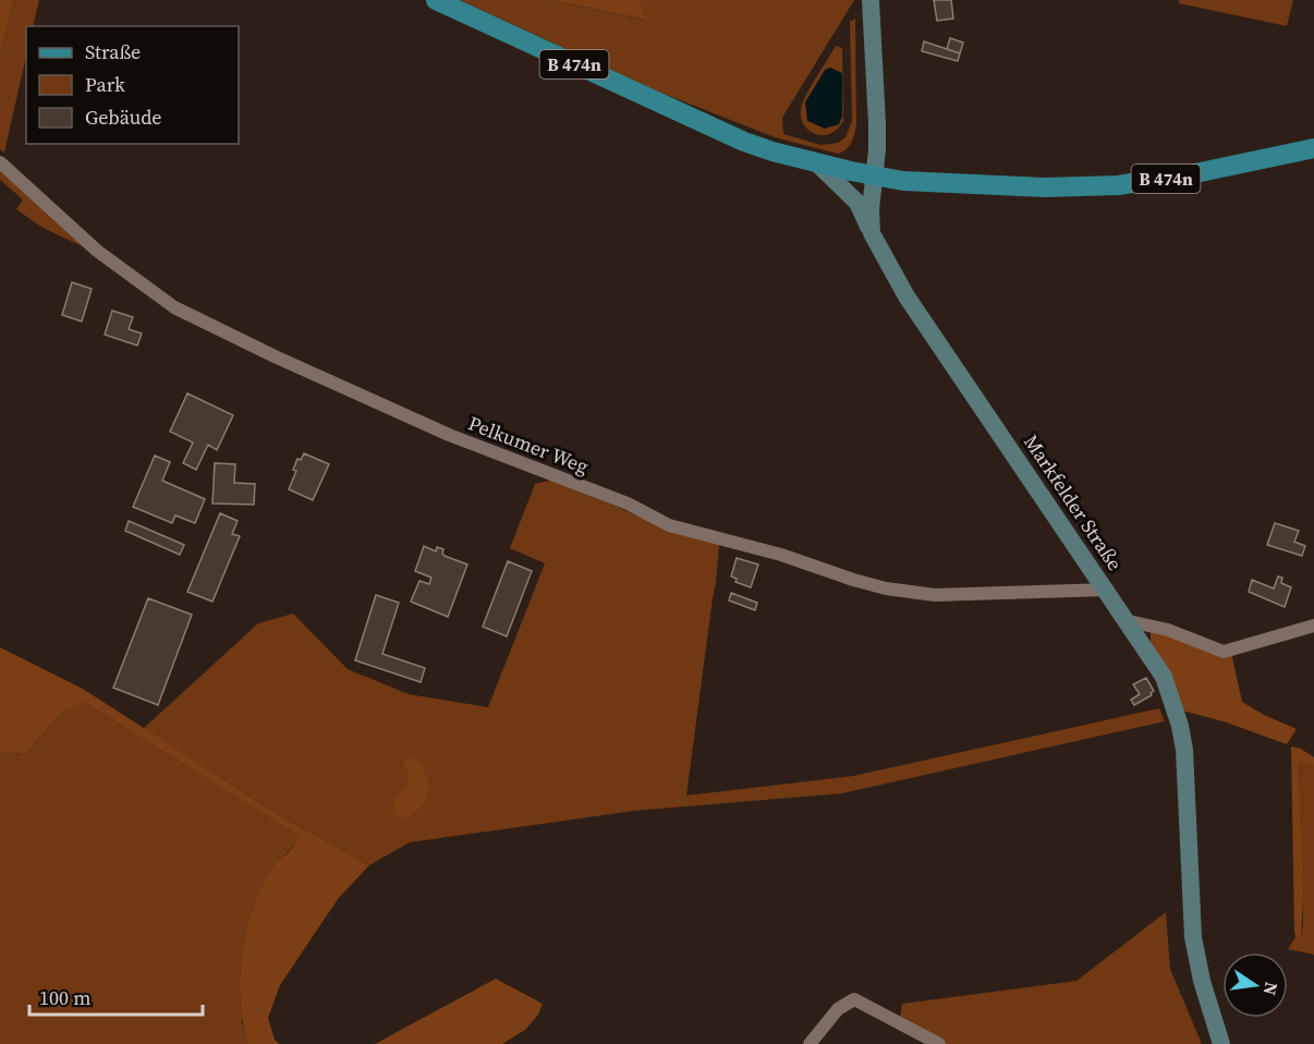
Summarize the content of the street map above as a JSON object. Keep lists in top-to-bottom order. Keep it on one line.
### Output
{"streets":{"main road":["B 474n"],"street":["Pelkumer Weg","Markfelder Straße"]},"crossings":[["B 474n","Markfelder Straße"],["Pelkumer Weg","Markfelder Straße"]],"legend":["Straße","Park","Gebäude"],"scale_bar":"100 m","north":"right"}
